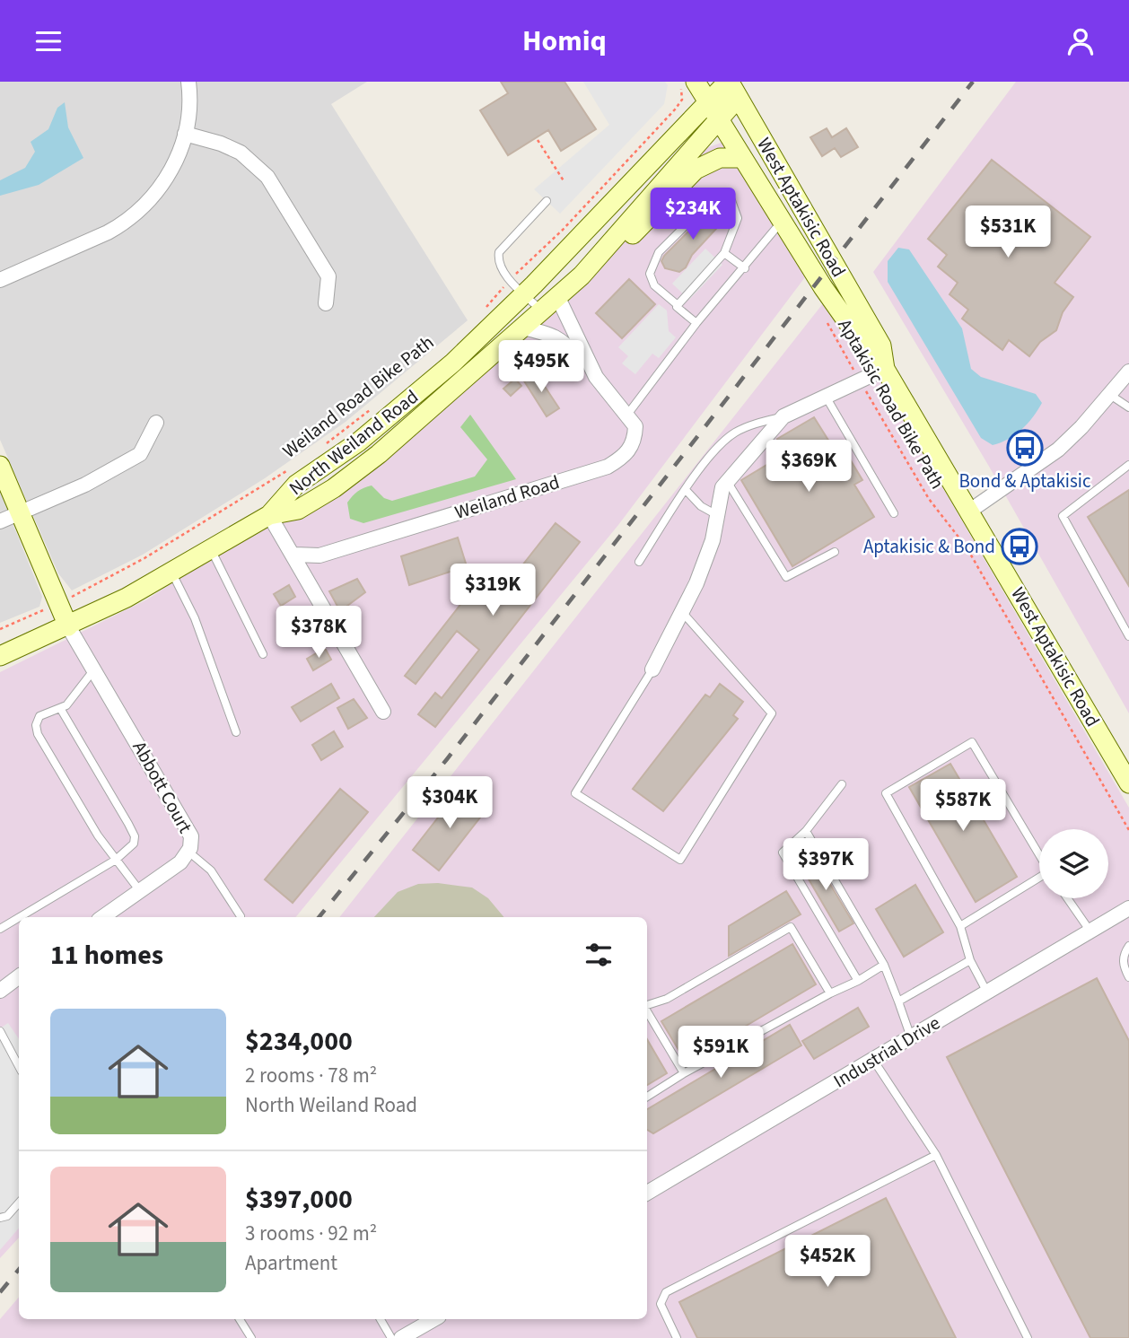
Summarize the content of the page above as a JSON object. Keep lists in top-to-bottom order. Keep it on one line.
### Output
{"streets":{"main road":["West Aptakisic Road","North Weiland Road"],"street":["Weiland Road","Abbott Court","Industrial Drive"],"path":["Weiland Road Bike Path","Aptakisic Road Bike Path"]},"crossings":[["West Aptakisic Road","North Weiland Road"],["North Weiland Road","Weiland Road"]],"places":{"bus stop":["Bond & Aptakisic","Aptakisic & Bond"]},"page":{"header":"Homiq","price":["$234K","$531K","$495K","$369K","$319K","$378K","$304K","$587K","$397K","$591K","$452K"],"heading":"11 homes","list":[{"name":"$234,000","note":"2 rooms · 78 m² · North Weiland Road"},{"name":"$397,000","note":"3 rooms · 92 m² · Apartment"}]}}
